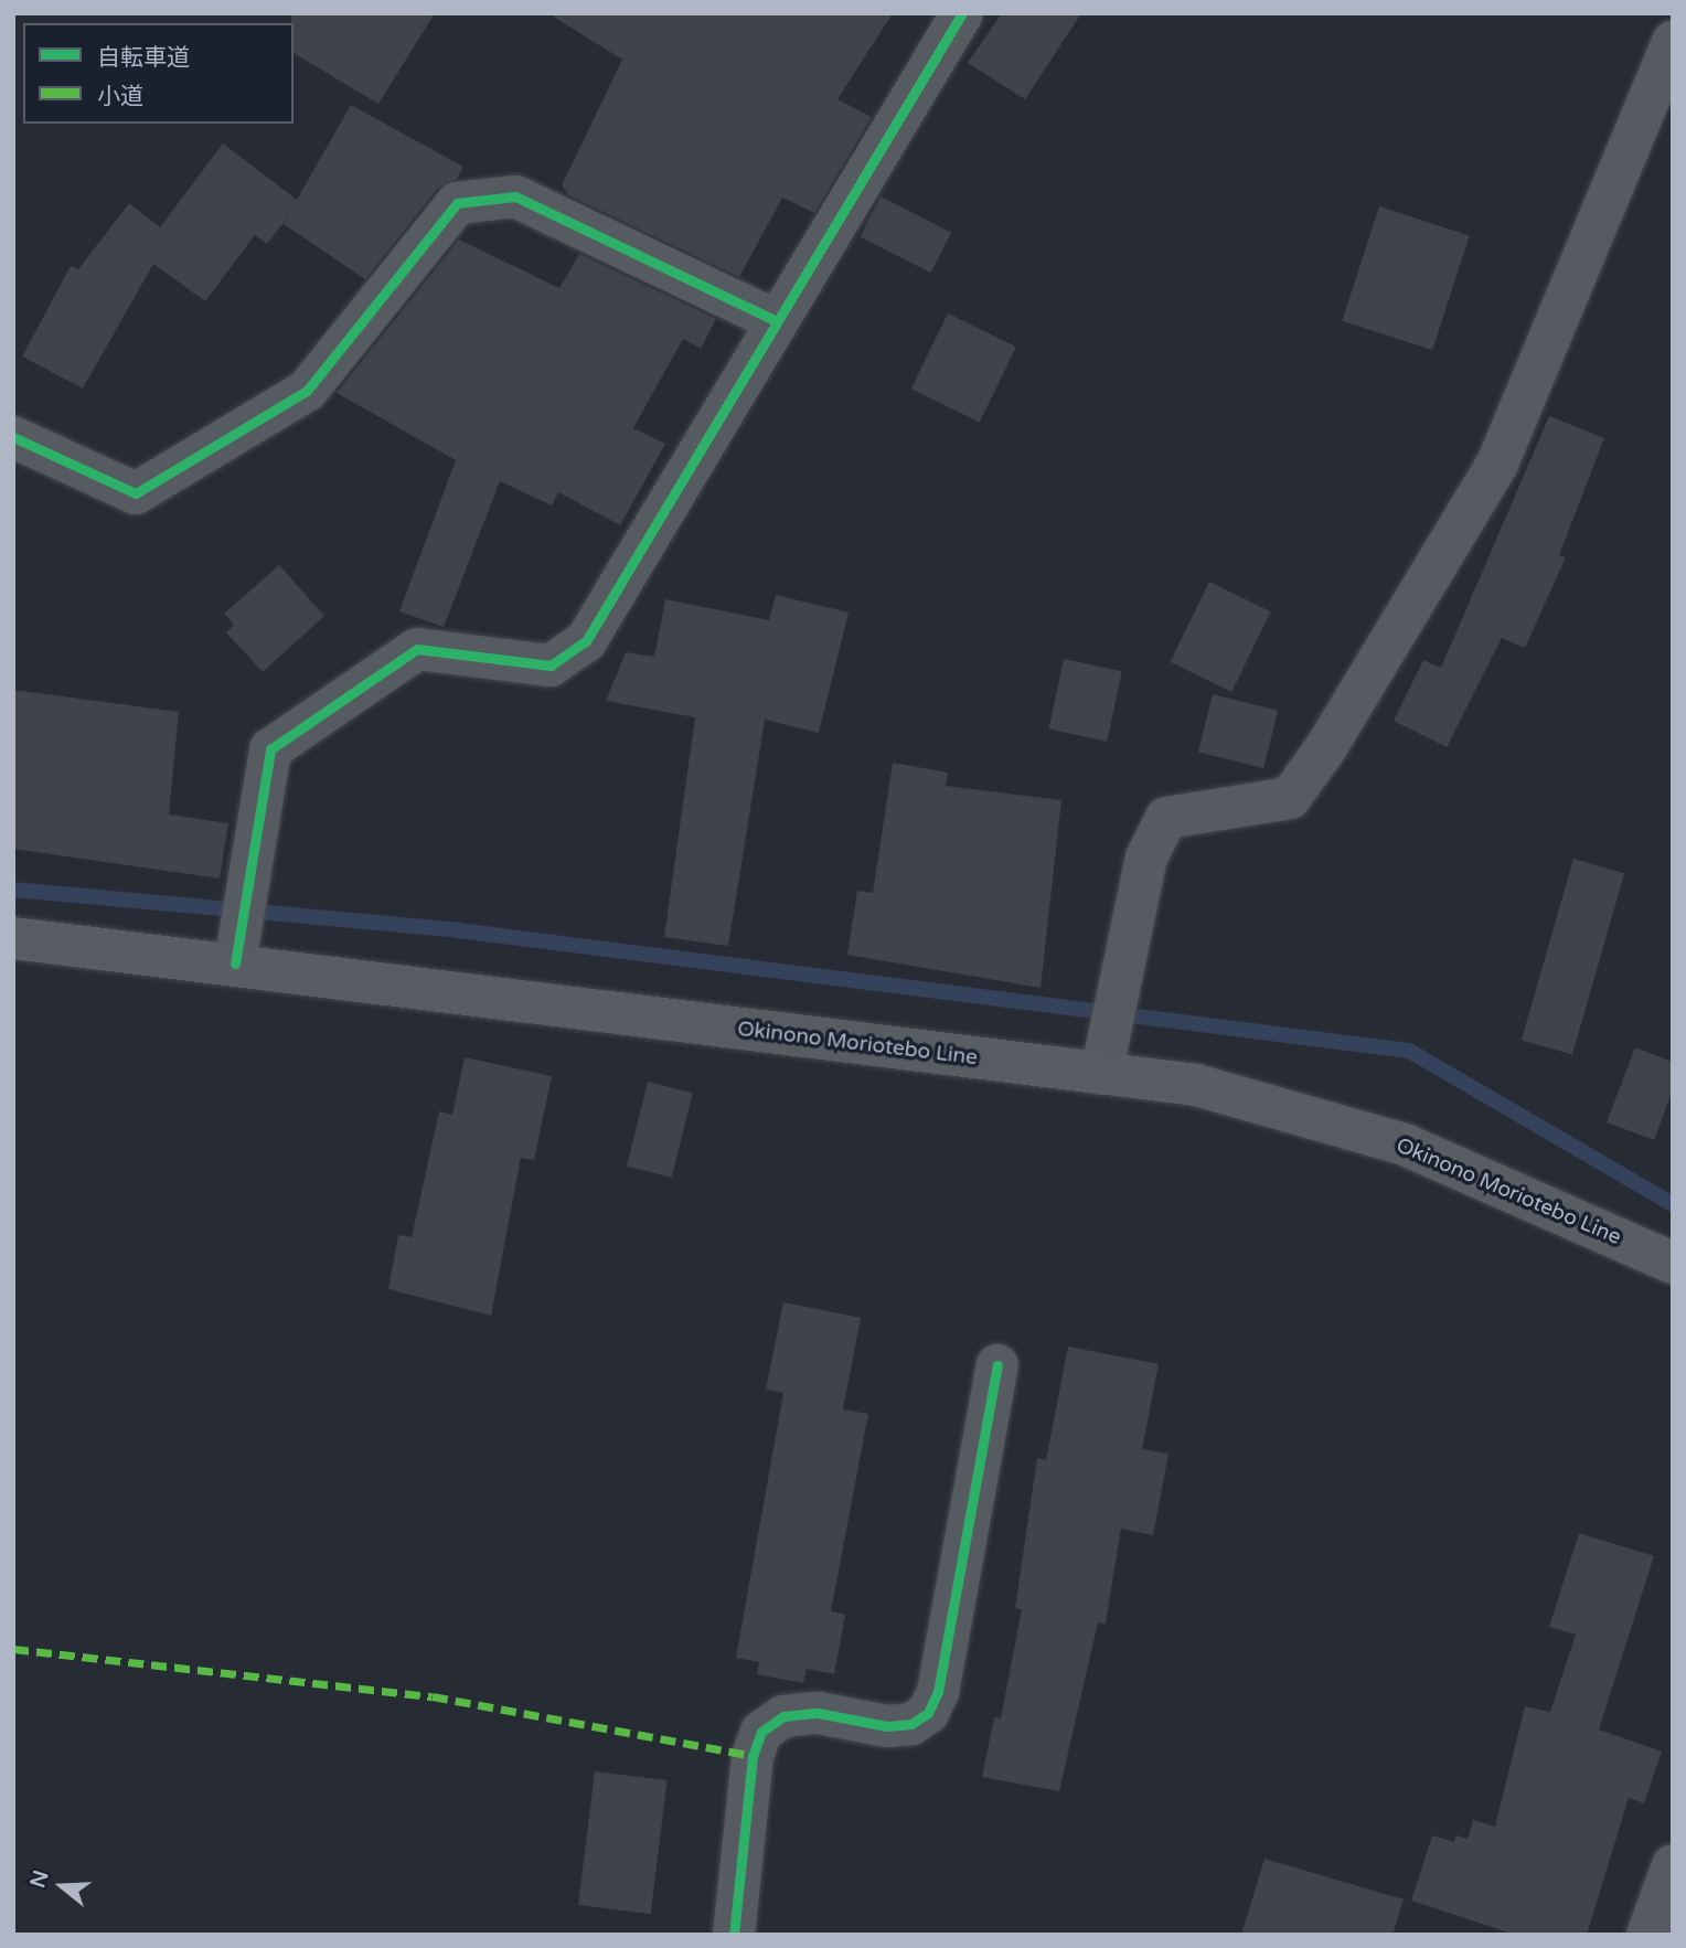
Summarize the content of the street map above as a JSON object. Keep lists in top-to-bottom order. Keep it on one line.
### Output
{"streets":{"main road":["Okinono Moriotebo Line"]},"legend":["自転車道","小道"],"north":"left"}
